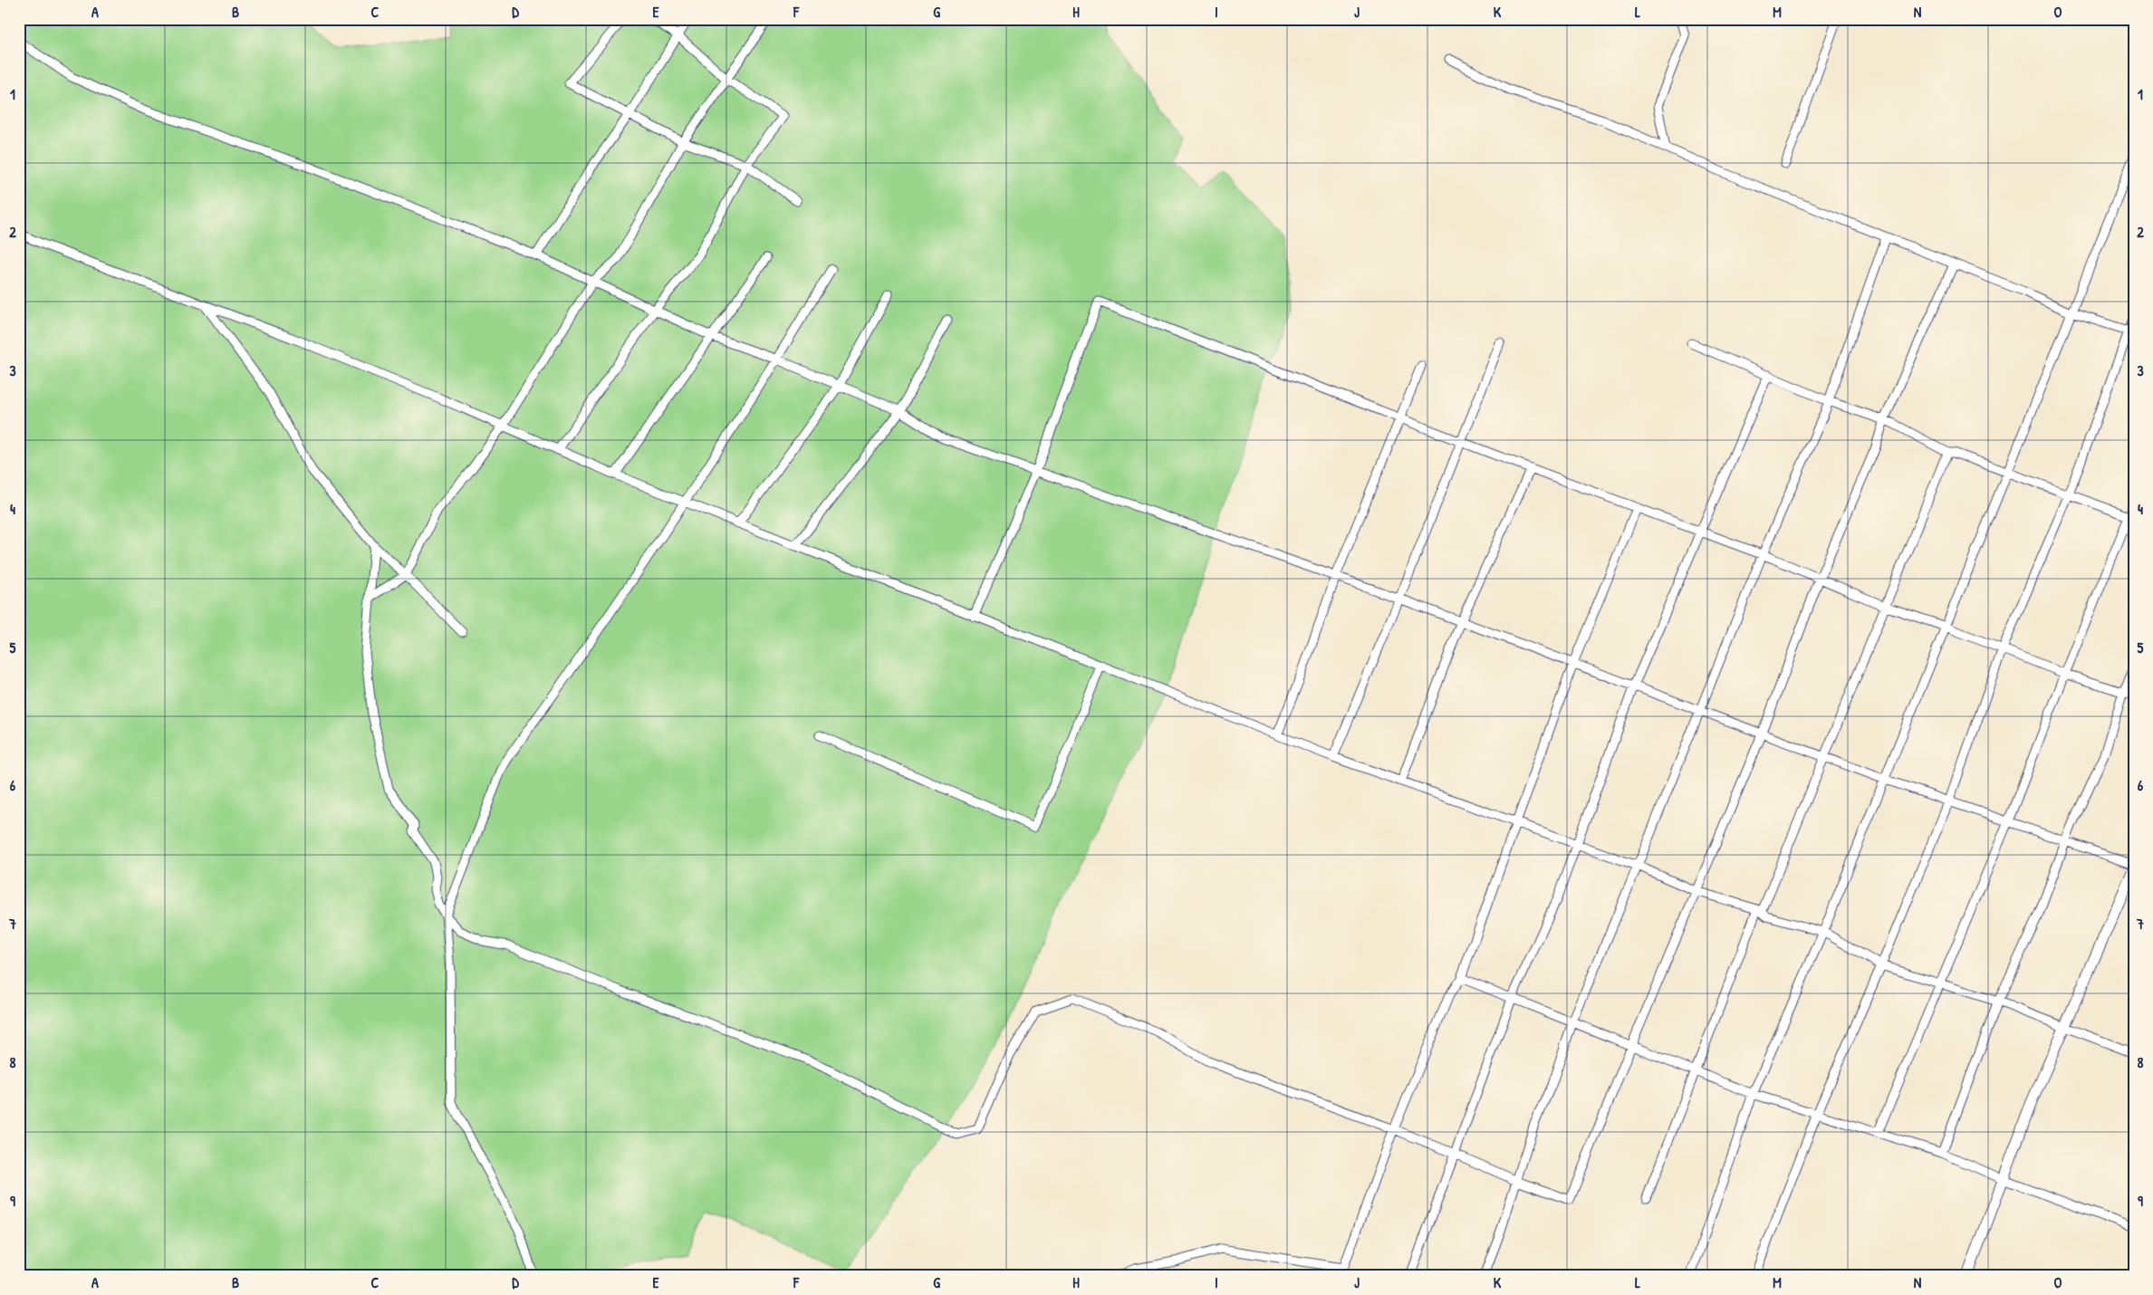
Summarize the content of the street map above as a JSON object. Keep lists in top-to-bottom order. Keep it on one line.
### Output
{"grid":{"columns":["A","B","C","D","E","F","G","H","I","J","K","L","M","N","O"],"rows":["1","2","3","4","5","6","7","8","9"]}}
